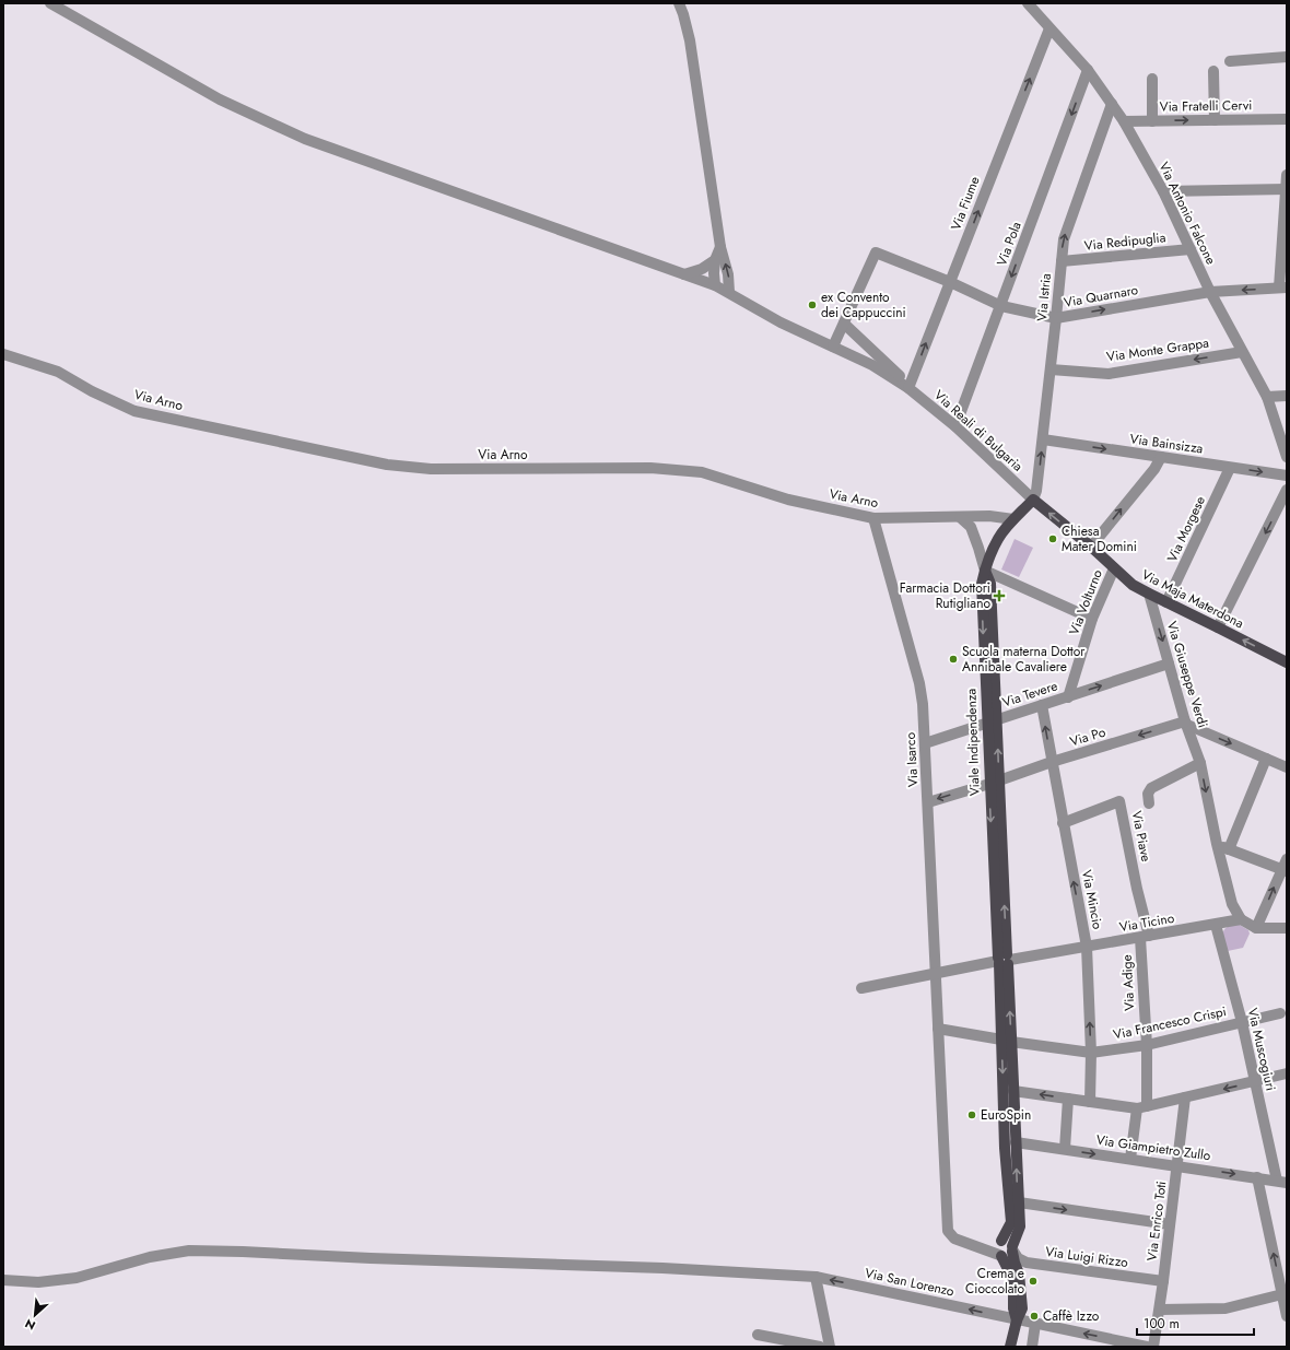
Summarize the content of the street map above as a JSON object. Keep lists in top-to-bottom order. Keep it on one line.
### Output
{"streets":{"main road":["Via Maja Materdona","Viale Indipendenza"],"street":["Via Fratelli Cervi","Via Fiume","Via Antonio Falcone","Via Redipuglia","Via Pola","Via Quarnaro","Via Istria","Via Monte Grappa","Via Arno","Via Reali di Bulgaria","Via Bainsizza","Via Morgese","Via Volturno","Via Giuseppe Verdi","Via Tevere","Via Po","Via Isarco","Via Piave","Via Mincio","Via Ticino","Via Adige","Via Francesco Crispi","Via Muscogiuri","Via Giampietro Zullo","Via Enrico Toti","Via Luigi Rizzo","Via San Lorenzo"]},"crossings":[["Via Fratelli Cervi","Via Antonio Falcone"],["Via Fiume","Via Antonio Falcone"],["Via Fiume","Via Quarnaro"],["Via Fiume","Via Reali di Bulgaria"],["Via Antonio Falcone","Via Redipuglia"],["Via Antonio Falcone","Via Pola"],["Via Antonio Falcone","Via Quarnaro"],["Via Antonio Falcone","Via Istria"],["Via Antonio Falcone","Via Monte Grappa"],["Via Redipuglia","Via Istria"],["Via Pola","Via Quarnaro"],["Via Pola","Via Reali di Bulgaria"],["Via Quarnaro","Via Istria"],["Via Quarnaro","Via Reali di Bulgaria"],["Via Istria","Via Monte Grappa"],["Via Istria","Via Reali di Bulgaria"],["Via Istria","Via Bainsizza"],["Via Istria","Via Maja Materdona"],["Via Istria","Viale Indipendenza"],["Via Arno","Viale Indipendenza"],["Via Arno","Via Isarco"],["Via Reali di Bulgaria","Via Maja Materdona"],["Via Reali di Bulgaria","Viale Indipendenza"],["Via Bainsizza","Via Morgese"],["Via Morgese","Via Maja Materdona"],["Via Maja Materdona","Via Volturno"],["Via Maja Materdona","Via Giuseppe Verdi"],["Via Maja Materdona","Viale Indipendenza"],["Via Volturno","Via Tevere"],["Via Giuseppe Verdi","Via Tevere"],["Via Giuseppe Verdi","Via Po"],["Via Giuseppe Verdi","Via Ticino"],["Via Tevere","Viale Indipendenza"],["Via Tevere","Via Isarco"],["Via Tevere","Via Mincio"],["Via Po","Viale Indipendenza"],["Via Po","Via Isarco"],["Via Po","Via Mincio"],["Viale Indipendenza","Via Ticino"],["Viale Indipendenza","Via Francesco Crispi"],["Viale Indipendenza","Via Giampietro Zullo"],["Viale Indipendenza","Via Luigi Rizzo"],["Via Isarco","Via Ticino"],["Via Isarco","Via Francesco Crispi"],["Via Piave","Via Mincio"],["Via Piave","Via Ticino"],["Via Piave","Via Adige"],["Via Mincio","Via Ticino"],["Via Mincio","Via Francesco Crispi"],["Via Ticino","Via Adige"],["Via Ticino","Via Muscogiuri"],["Via Adige","Via Francesco Crispi"],["Via Adige","Via Giampietro Zullo"],["Via Francesco Crispi","Via Muscogiuri"],["Via Muscogiuri","Via Giampietro Zullo"],["Via Giampietro Zullo","Via Enrico Toti"],["Via Enrico Toti","Via Luigi Rizzo"]],"one_way":["Via Fiume","Via Pola","Via Istria","Via Monte Grappa","Via Bainsizza","Via Maja Materdona","Via Giuseppe Verdi","Via Tevere","Via Po","Via Mincio"],"places":{"other":["ex Convento dei Cappuccini","Chiesa Mater Domini","Scuola materna Dottor Annibale Cavaliere","EuroSpin","Crema e Cioccolato","Caffè Izzo"],"health":["Farmacia Dottori Rutigliano"]},"scale_bar":"100 m","north":"bottom left"}
